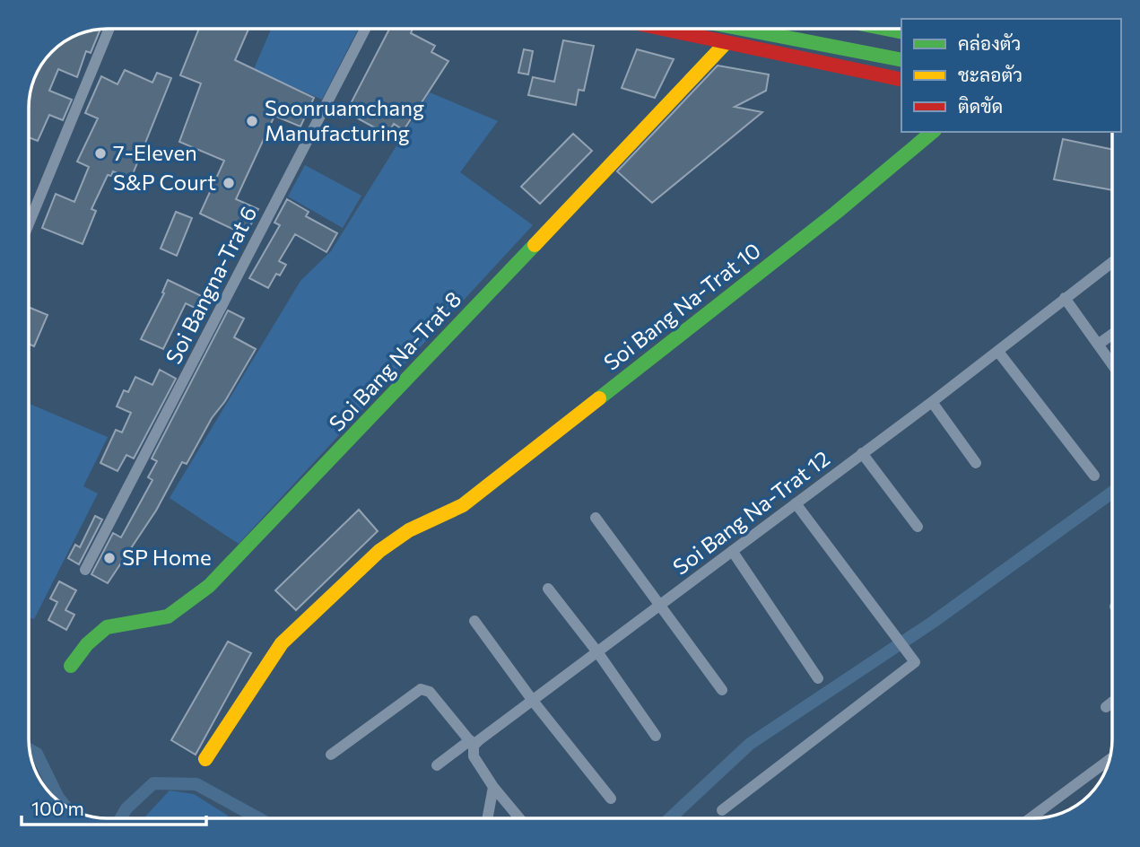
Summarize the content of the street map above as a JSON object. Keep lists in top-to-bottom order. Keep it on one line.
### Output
{"streets":{"main road":["Soi Bang Na-Trat 10","Soi Bang Na-Trat 8"],"street":["Soi Bangna-Trat 6","Soi Bang Na-Trat 12"]},"places":["Soonruamchang Manufacturing","7-Eleven","S&P Court","SP Home"],"legend":["คล่องตัว","ชะลอตัว","ติดขัด"],"scale_bar":"100 m"}
